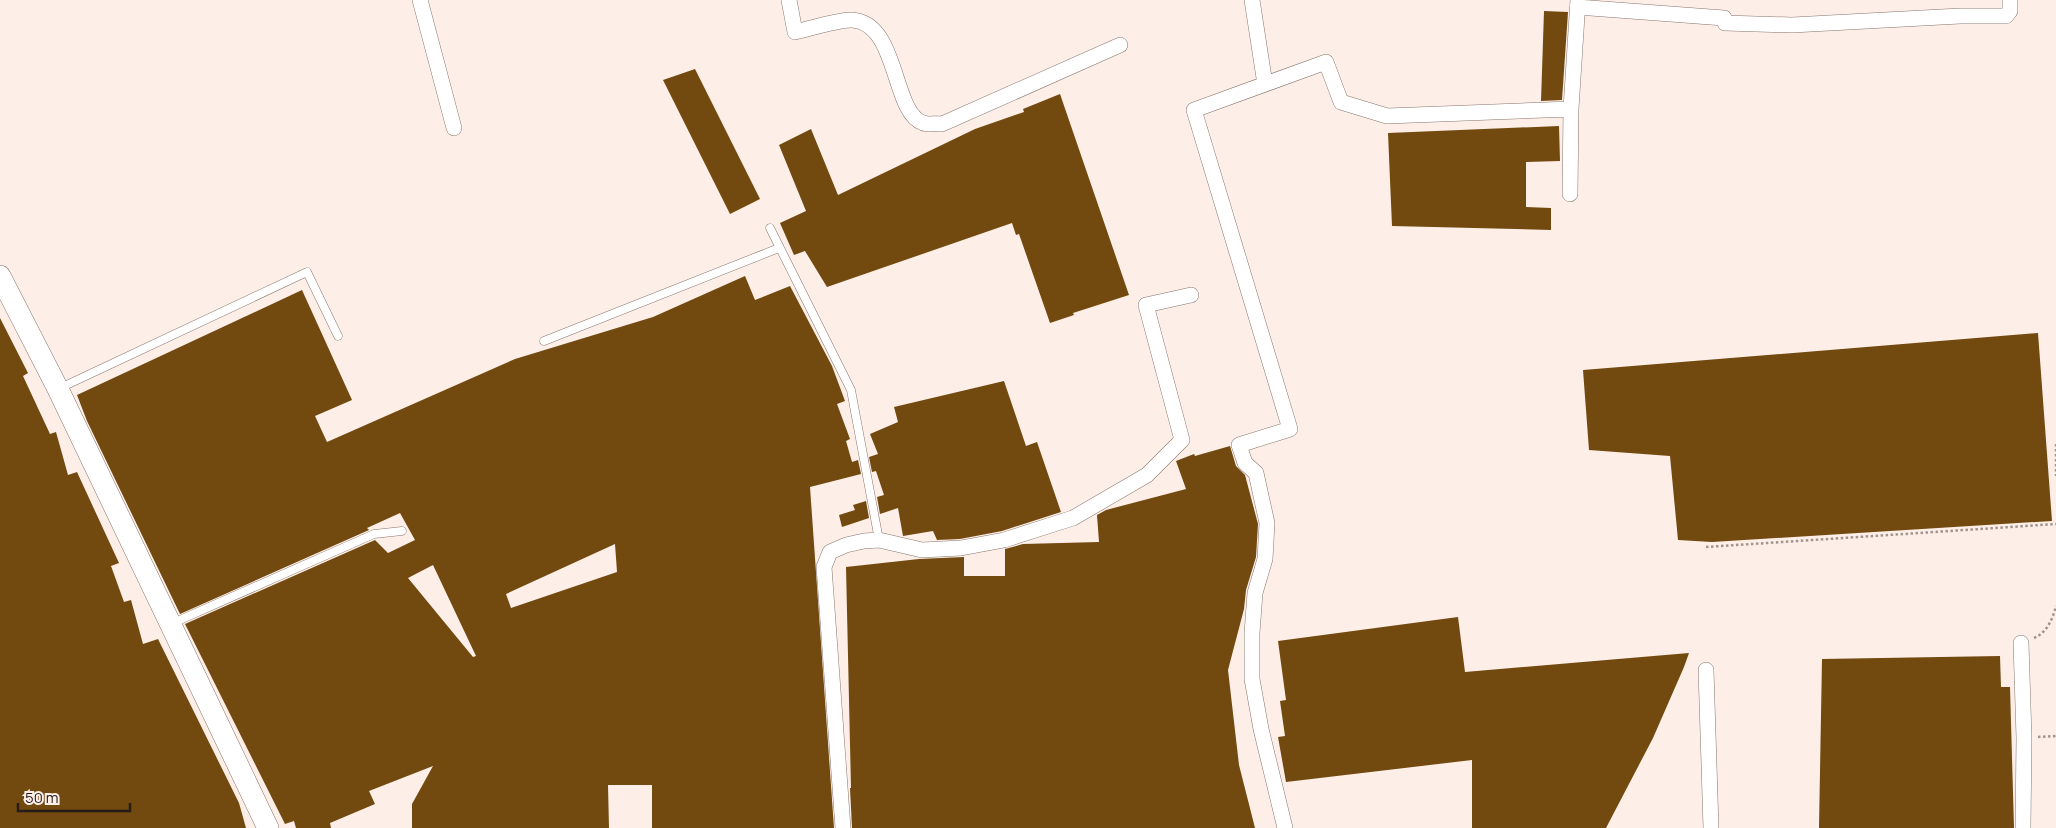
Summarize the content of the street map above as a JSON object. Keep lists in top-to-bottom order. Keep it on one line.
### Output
{"scale_bar":"50 m"}
